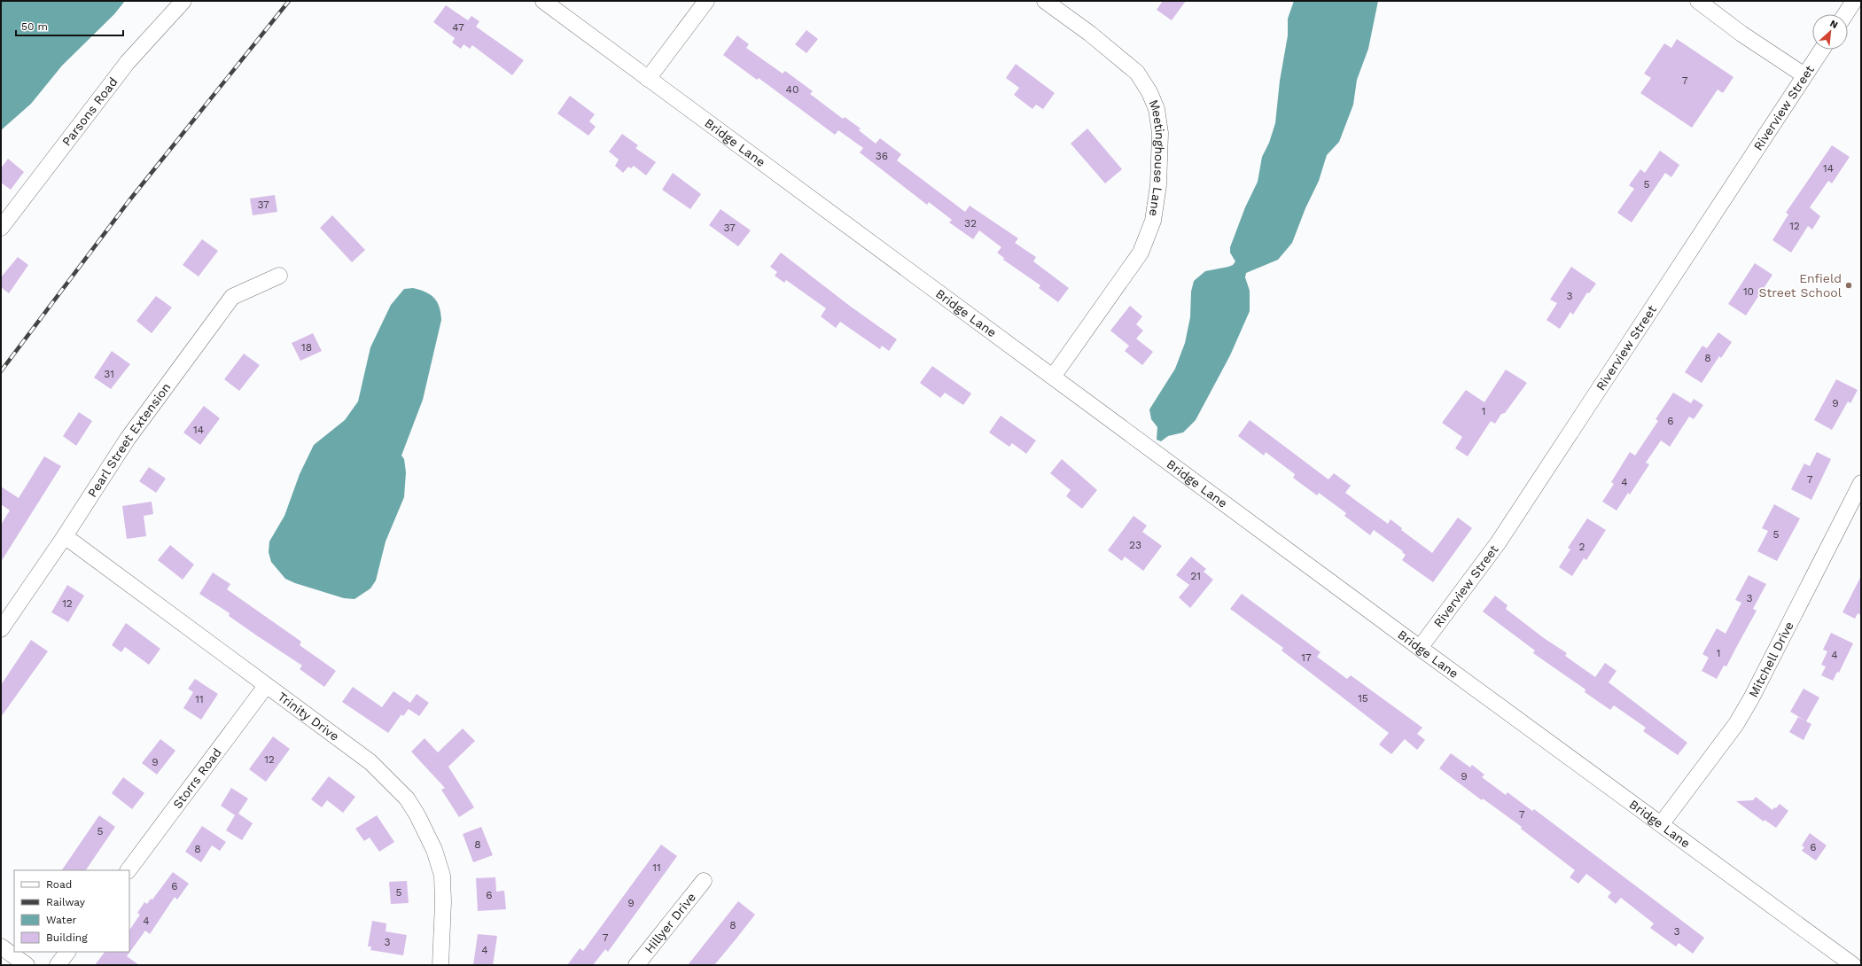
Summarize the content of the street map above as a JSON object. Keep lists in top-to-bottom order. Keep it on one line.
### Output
{"streets":{"street":["Riverview Street","Parsons Road","Bridge Lane","Meetinghouse Lane","Pearl Street Extension","Mitchell Drive","Trinity Drive","Storrs Road","Hillyer Drive"]},"crossings":[["Riverview Street","Bridge Lane"],["Bridge Lane","Meetinghouse Lane"],["Bridge Lane","Mitchell Drive"],["Pearl Street Extension","Trinity Drive"],["Trinity Drive","Storrs Road"]],"places":["Enfield Street School"],"house_numbers":["47","7","40","36","14","5","37","32","12","37","10","3","18","8","31","9","1","6","14","7","4","5","23","2","21","3","12","1","4","17","15","11","12","9","9","7","5","8","6","8","11","6","5","6","9","4","8","3","7","3","4"],"legend":["Road","Railway","Water","Building"],"scale_bar":"50 m","north":"top right"}
